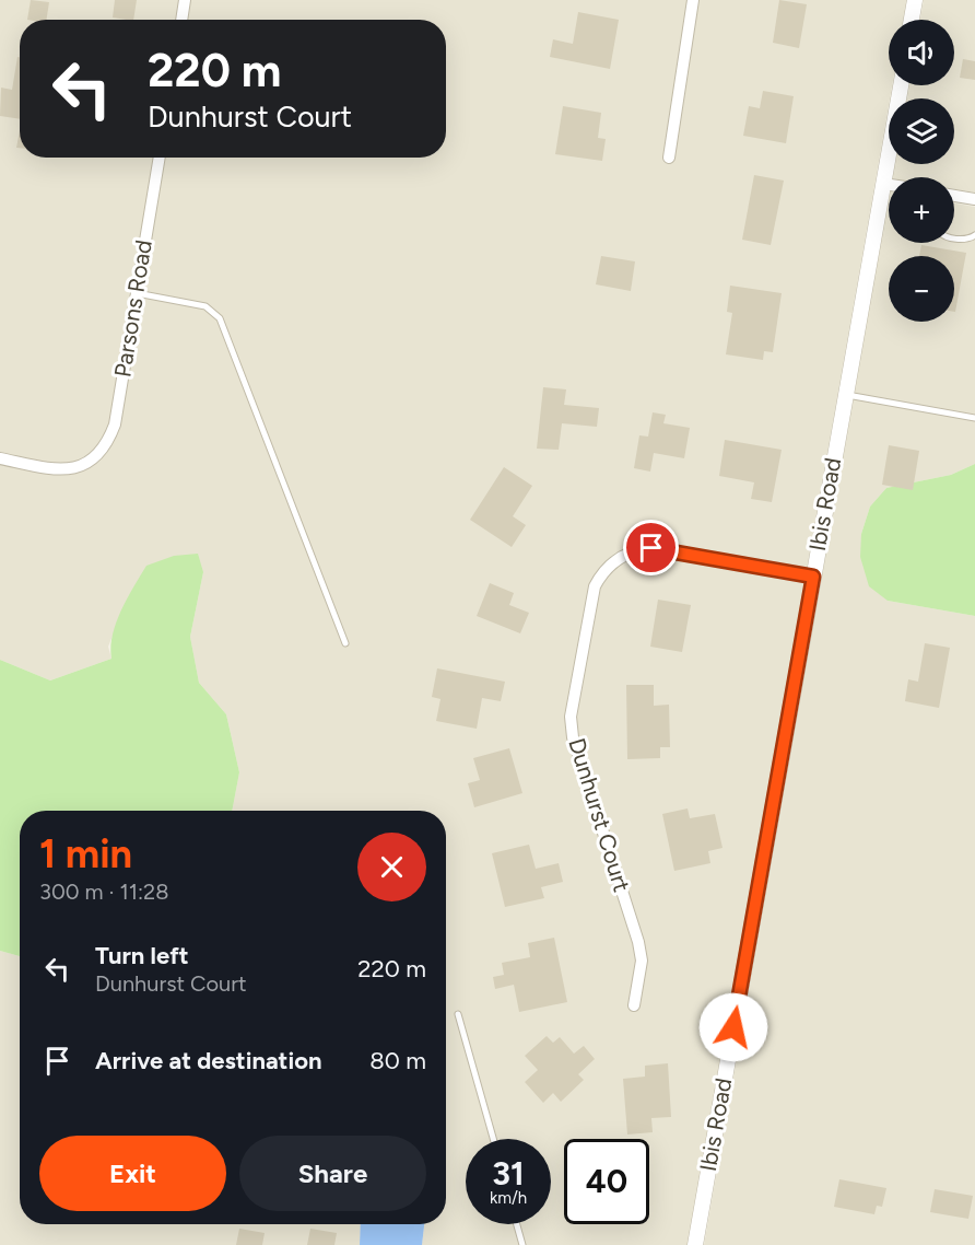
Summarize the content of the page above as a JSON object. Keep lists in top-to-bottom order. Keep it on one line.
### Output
{"streets":{"street":["Parsons Road","Ibis Road","Dunhurst Court"]},"crossings":[["Ibis Road","Dunhurst Court"]],"page":{"map_buttons":["+","−"],"turn":["220 m","Dunhurst Court"],"heading":["1 min","300 m · 11:28"],"list":[{"name":"Turn left","note":"Dunhurst Court","value":"220 m"},{"name":"Arrive at destination","value":"80 m"}],"buttons":["Exit","Share"],"speed":"31 km/h","limit":"40"}}
